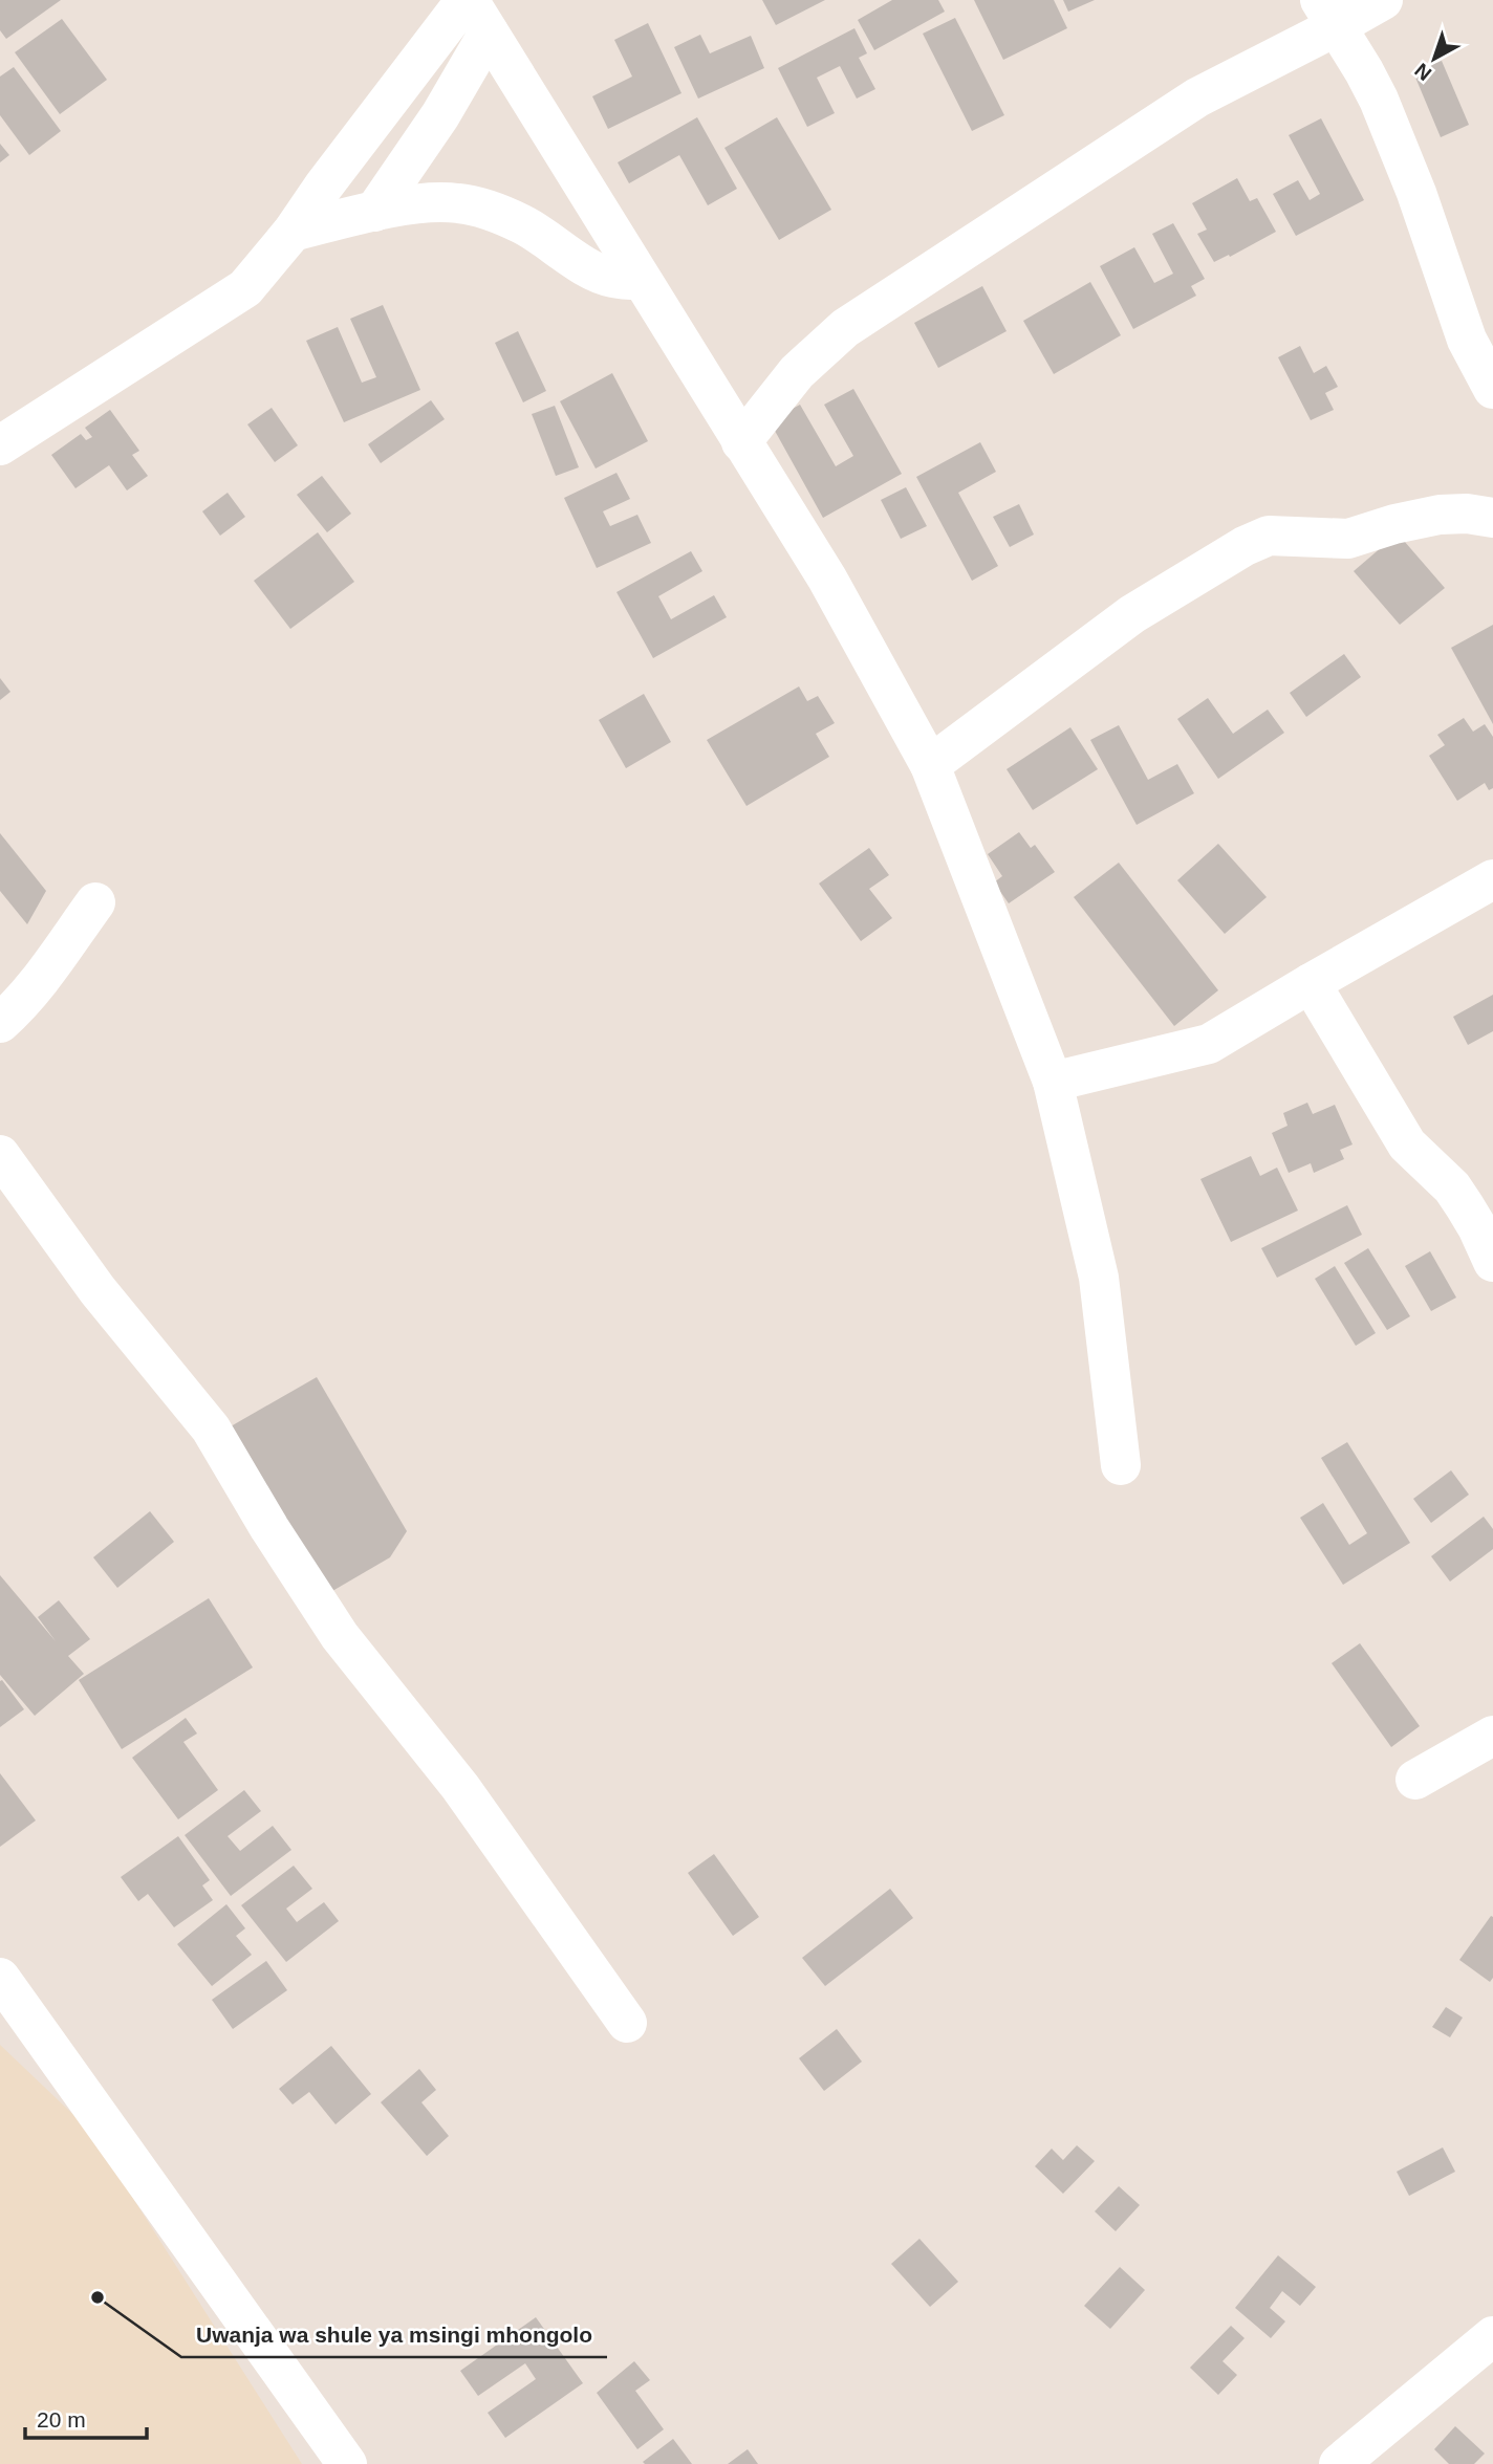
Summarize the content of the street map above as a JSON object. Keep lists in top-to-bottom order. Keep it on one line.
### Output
{"places":["Uwanja wa shule ya msingi mhongolo"],"scale_bar":"20 m","north":"bottom left"}
